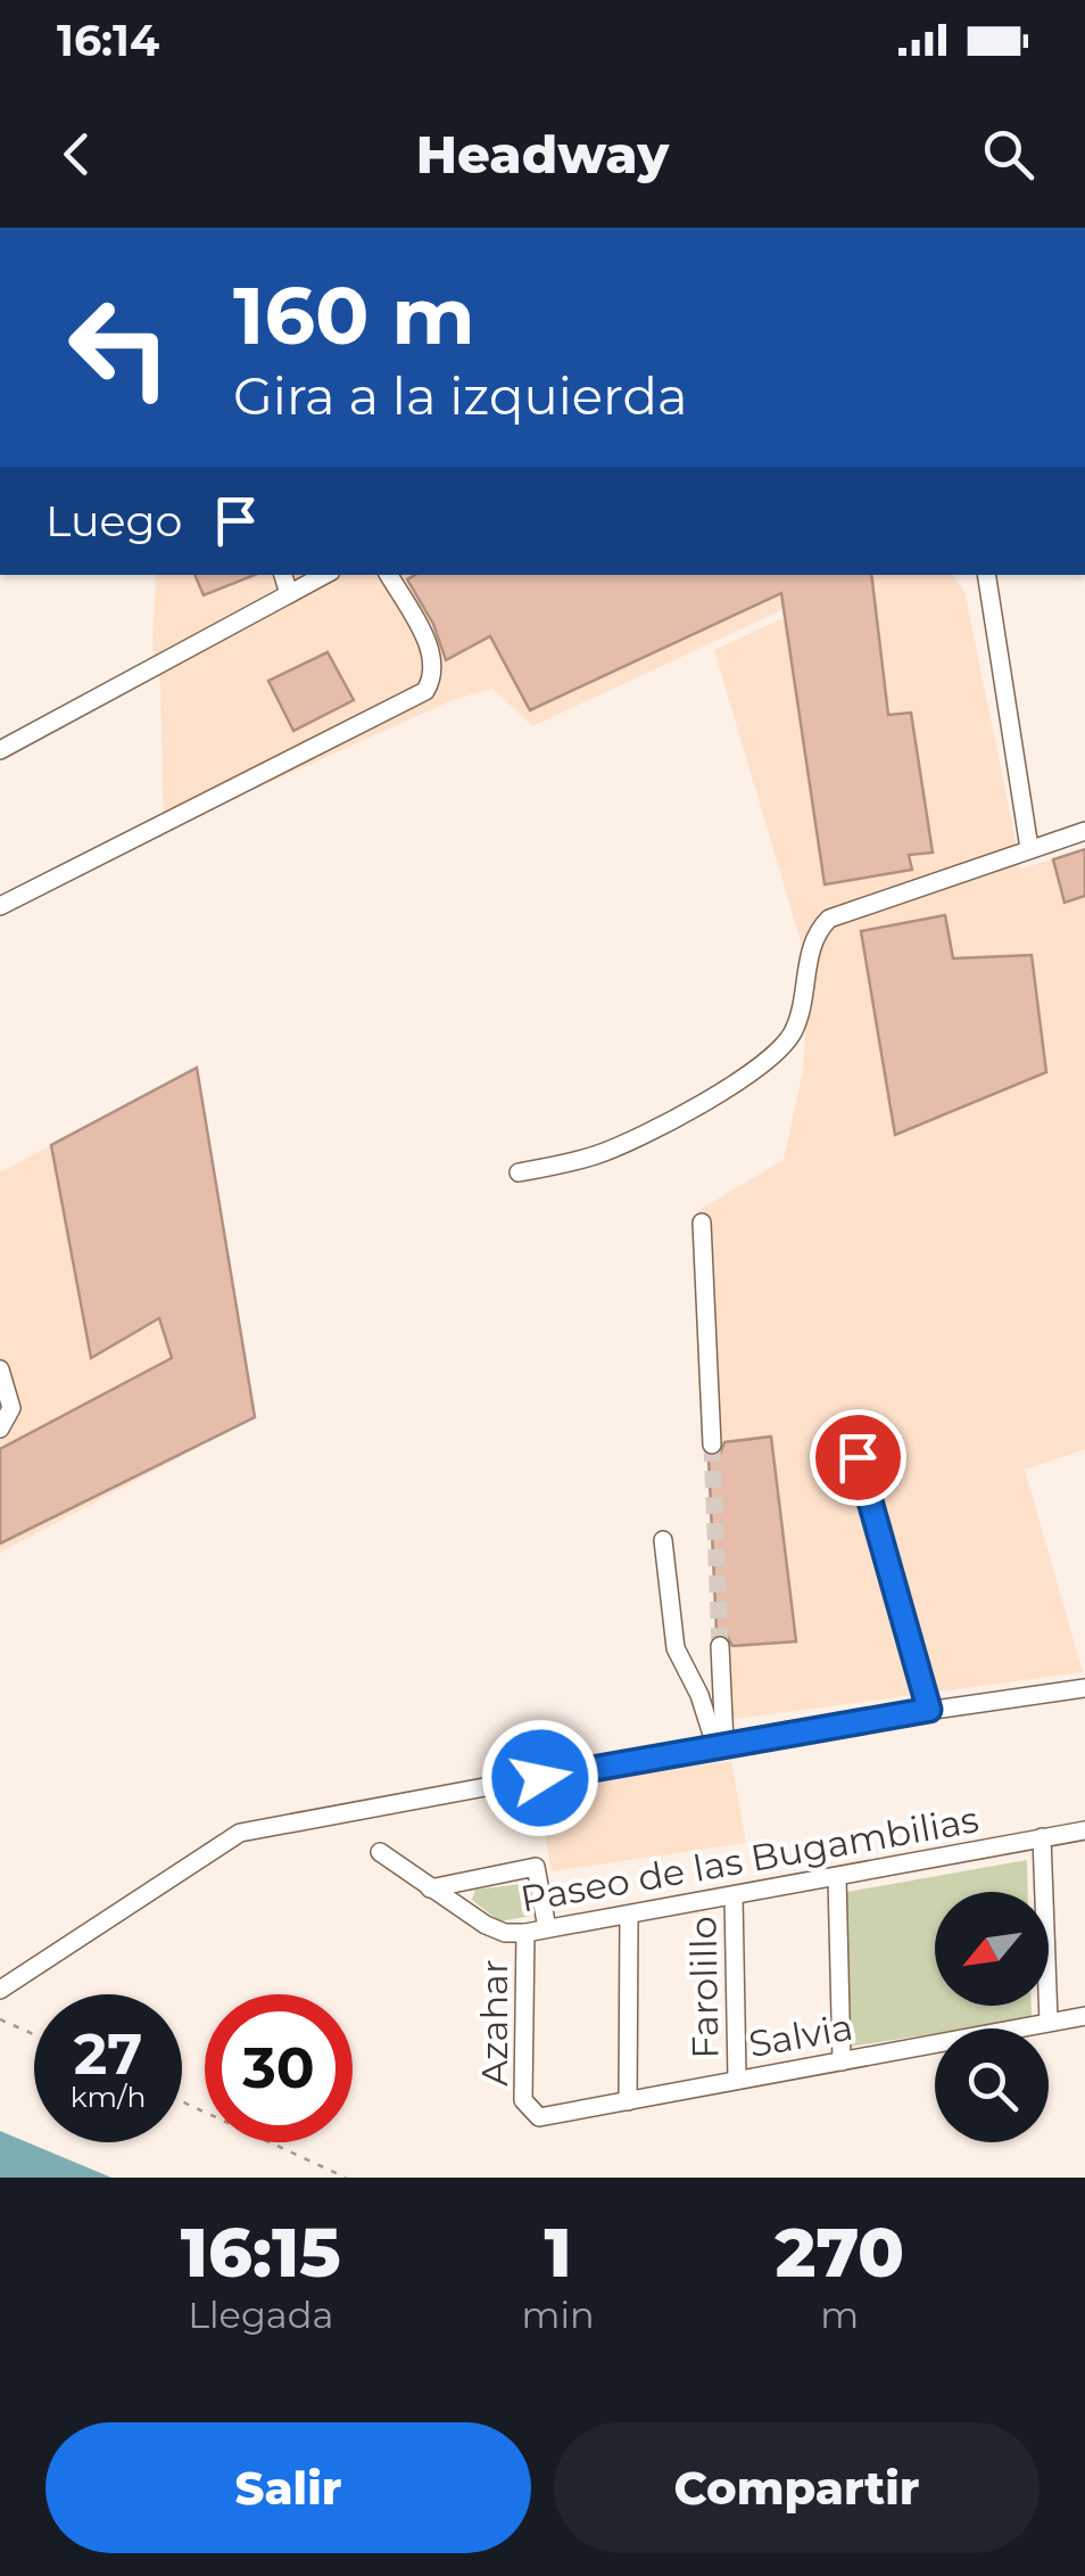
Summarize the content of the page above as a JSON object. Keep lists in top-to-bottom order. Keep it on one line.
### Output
{"streets":{"street":["Paseo de las Bugambilias","Farolillo","Azahar","Salvia"]},"crossings":[["Paseo de las Bugambilias","Farolillo"],["Paseo de las Bugambilias","Azahar"],["Farolillo","Salvia"],["Azahar","Salvia"]],"north":"bottom left","page":{"status":"16:14","header":"Headway","turn":["160 m","Gira a la izquierda"],"then":"Luego","speed":"27 km/h","limit":"30","eta":["16:15","Llegada","1","min","270","m"],"buttons":["Salir","Compartir"]}}
